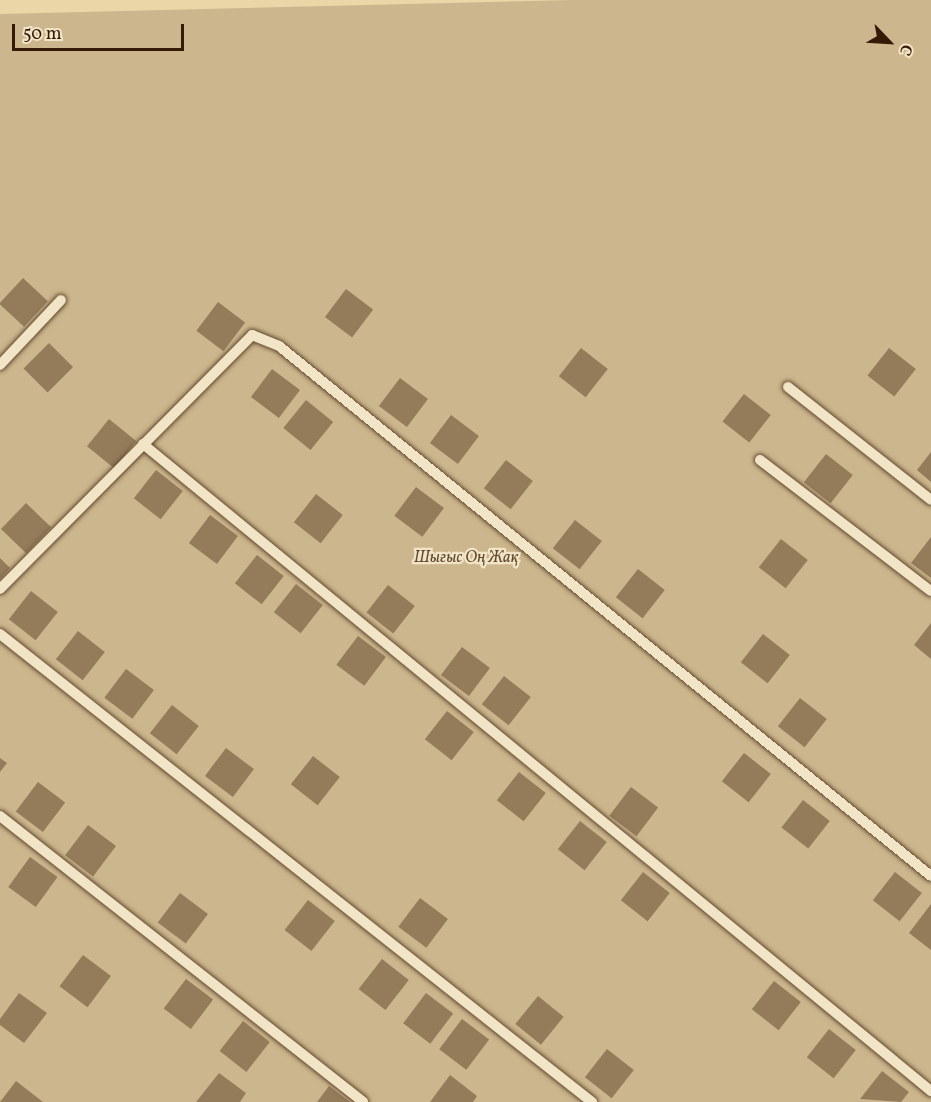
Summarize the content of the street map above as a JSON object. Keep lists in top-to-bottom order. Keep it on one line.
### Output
{"parks":["Шығыс Оң Жақ"],"scale_bar":"50 m","north":"bottom right"}
